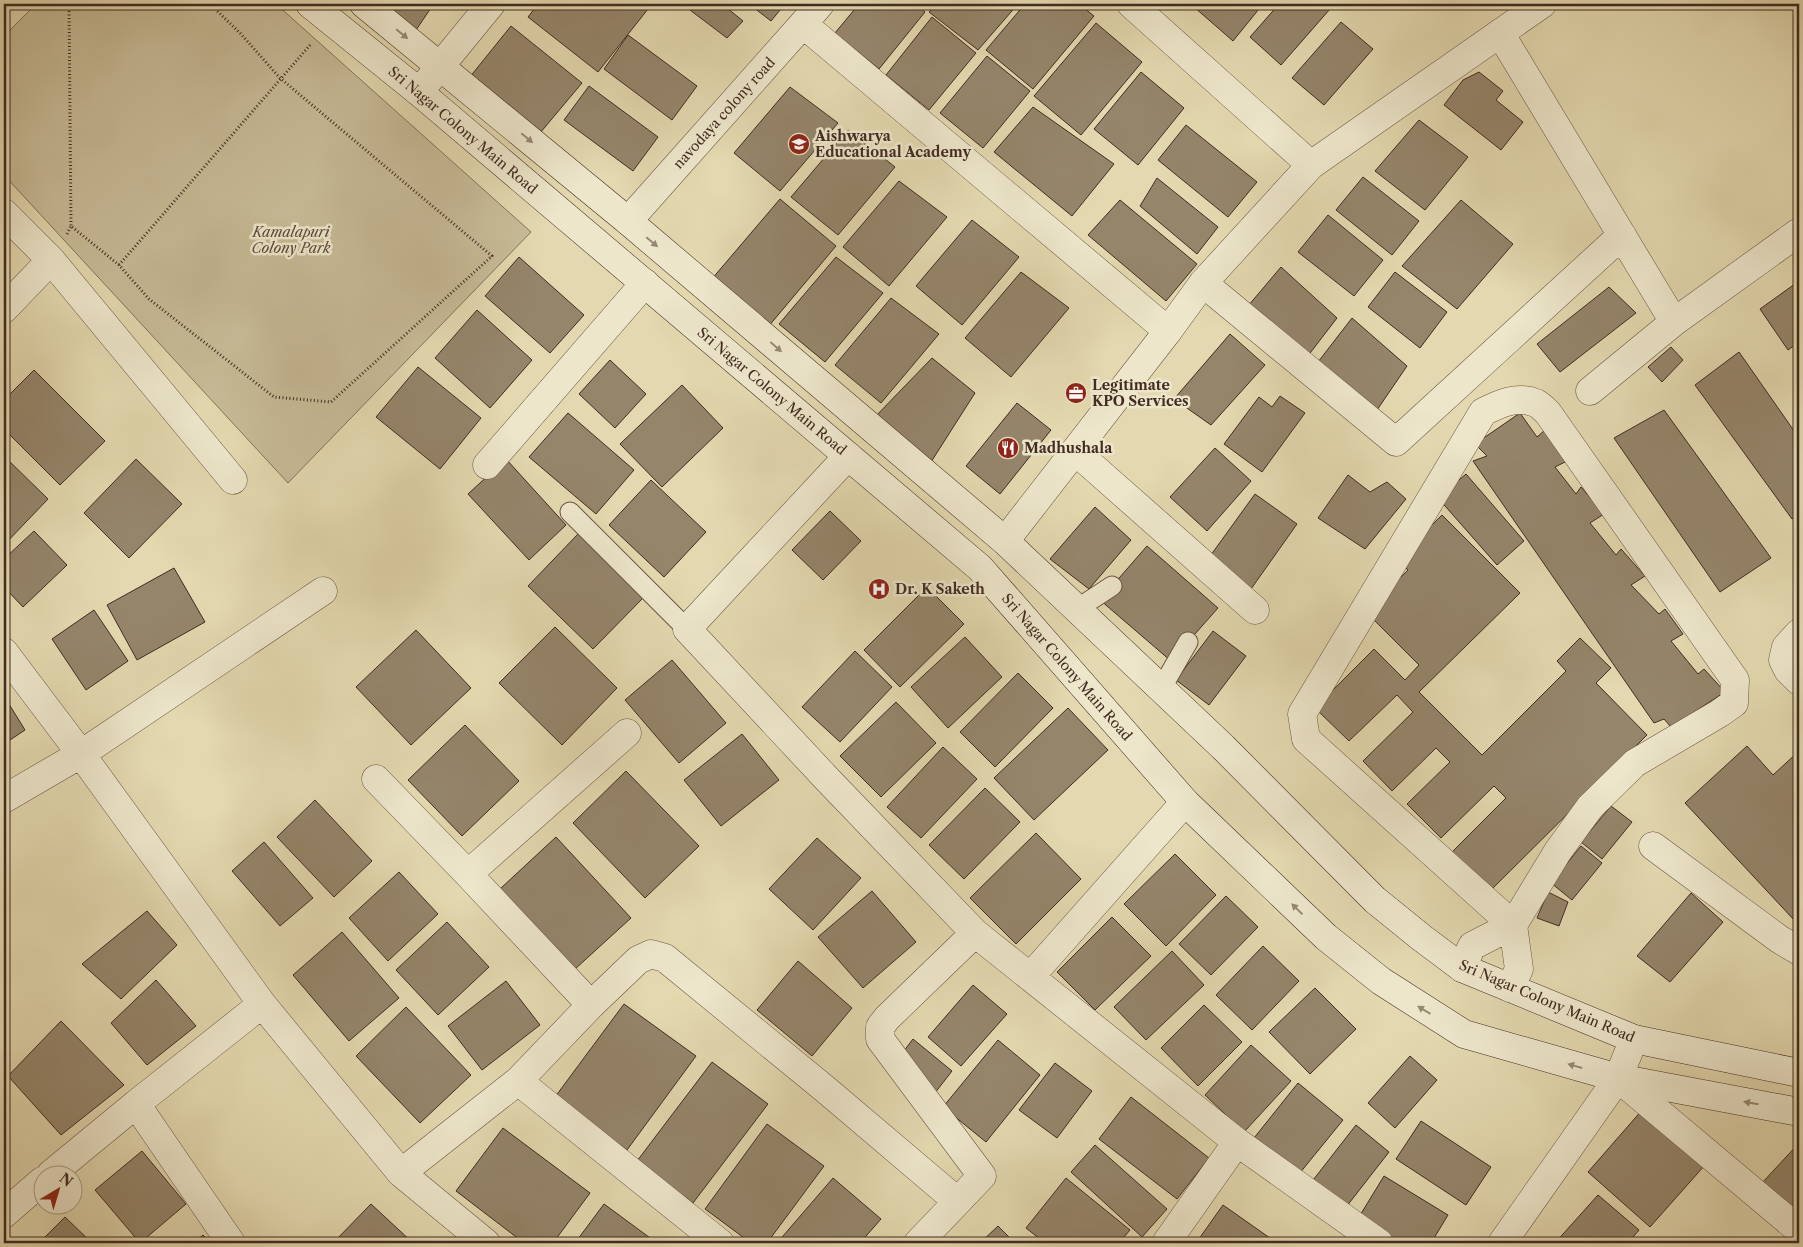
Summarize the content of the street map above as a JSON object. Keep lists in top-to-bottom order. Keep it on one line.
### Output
{"streets":{"street":["navodaya colony road","Sri Nagar Colony Main Road"]},"crossings":[["navodaya colony road","Sri Nagar Colony Main Road"]],"parks":["Kamalapuri Colony Park"],"places":{"school or university":["Aishwarya Educational Academy"],"office":["Legitimate KPO Services"],"restaurant":["Madhushala"],"hospital":["Dr. K Saketh"]},"north":"top right"}
